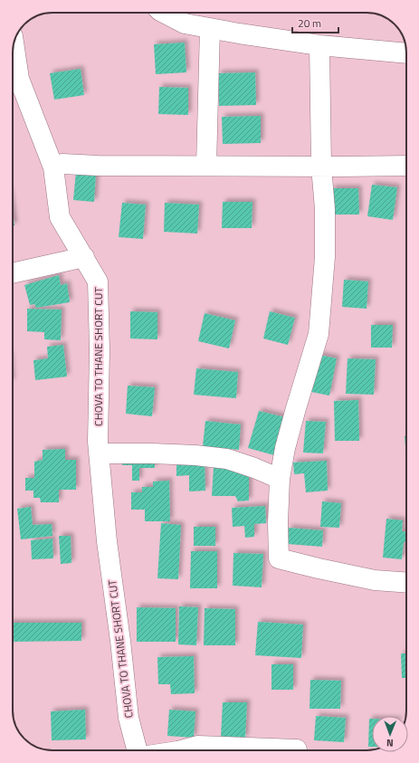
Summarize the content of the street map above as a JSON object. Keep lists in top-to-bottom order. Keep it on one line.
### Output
{"streets":{"street":["CHOVA TO THANE SHORT CUT"]},"scale_bar":"20 m","north":"bottom"}
